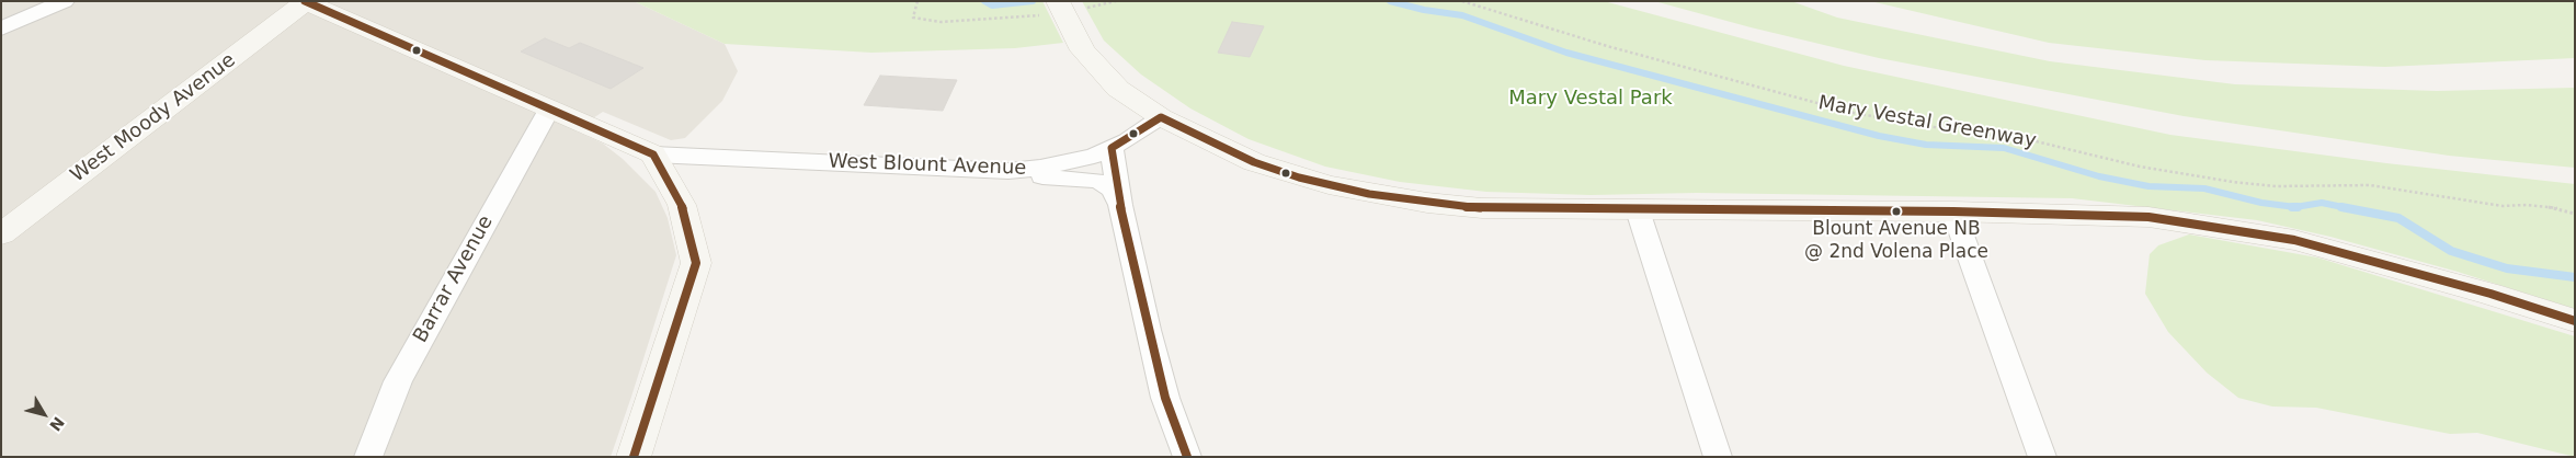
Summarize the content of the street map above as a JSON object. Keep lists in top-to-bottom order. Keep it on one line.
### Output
{"streets":{"street":["West Moody Avenue","West Blount Avenue","Barrar Avenue"],"path":["Mary Vestal Greenway"]},"parks":["Mary Vestal Park"],"places":["Blount Avenue NB @ 2nd Volena Place"],"north":"bottom right"}
